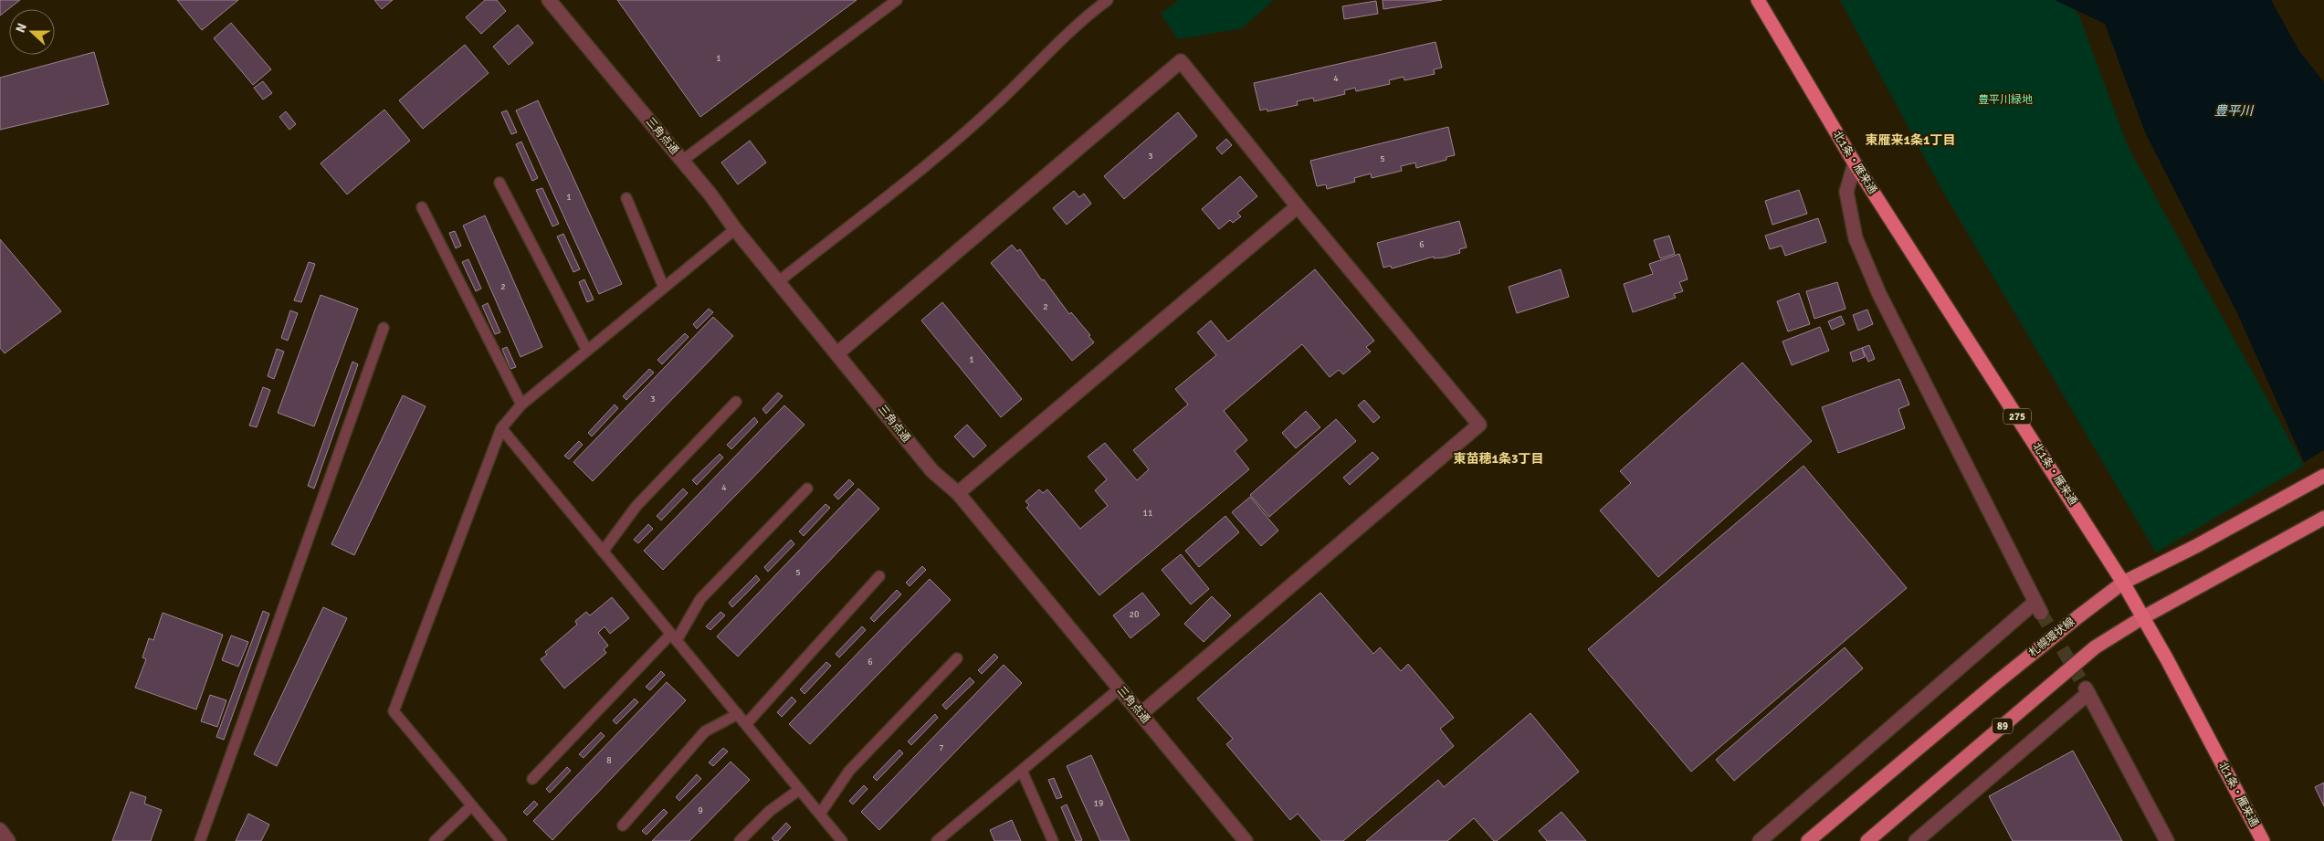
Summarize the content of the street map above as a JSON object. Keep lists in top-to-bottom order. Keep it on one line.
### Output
{"streets":{"highway":["北1条・雁来通","275"],"main road":["札幌環状線","89"],"street":["三角点通"]},"crossings":[["北1条・雁来通","札幌環状線"],["北1条・雁来通","89"]],"districts":["東雁来1条1丁目","東苗穂1条3丁目"],"water":["豊平川"],"parks":["豊平川緑地"],"house_numbers":["1","4","3","5","1","6","2","2","1","3","4","11","5","20","6","7","8","19","9"],"north":"left"}
